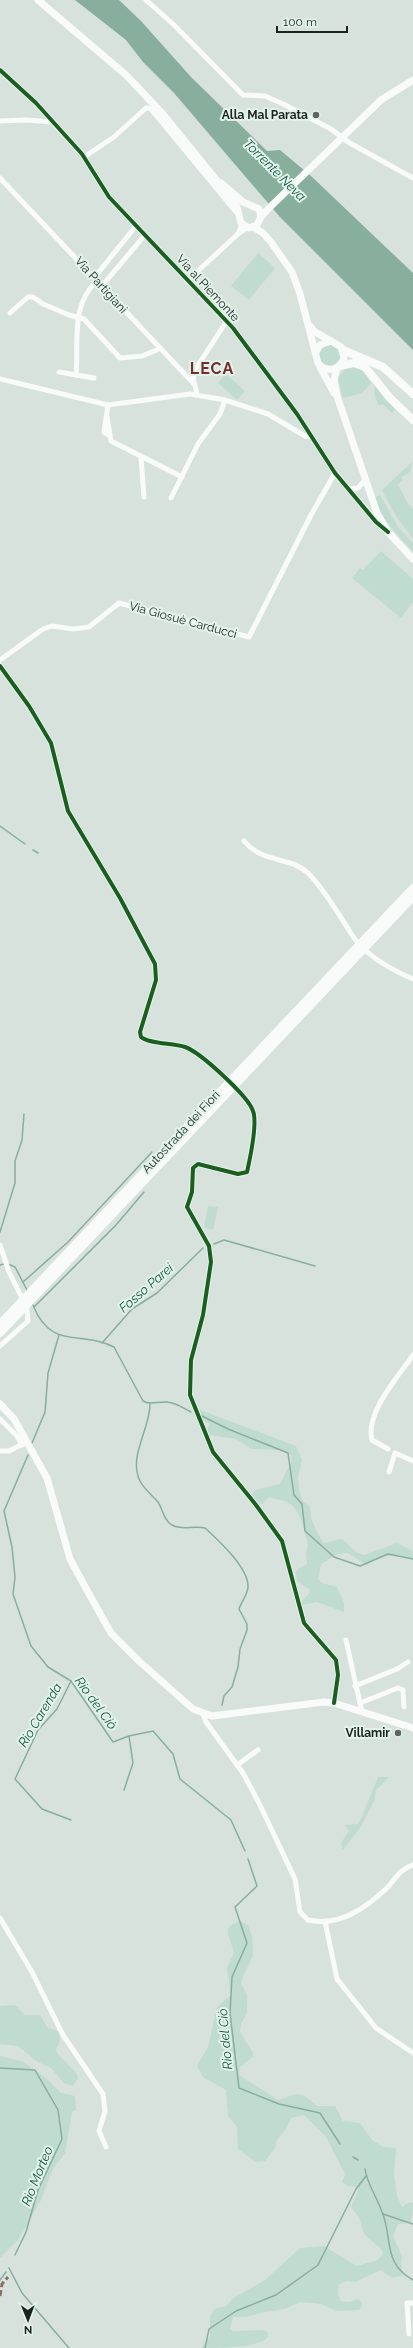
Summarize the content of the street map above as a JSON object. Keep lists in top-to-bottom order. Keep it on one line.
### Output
{"streets":{"highway":["Autostrada dei Fiori"],"street":["Via Partigiani","Via al Piemonte","Via Giosuè Carducci"]},"crossings":[["Via al Piemonte","Via Giosuè Carducci"]],"districts":["LECA"],"water":["Torrente Neva","Fosso Parei","Rio del Ciò","Rio Carenda","Rio Morteo"],"places":["Alla Mal Parata","Villamir"],"scale_bar":"100 m","north":"bottom"}
